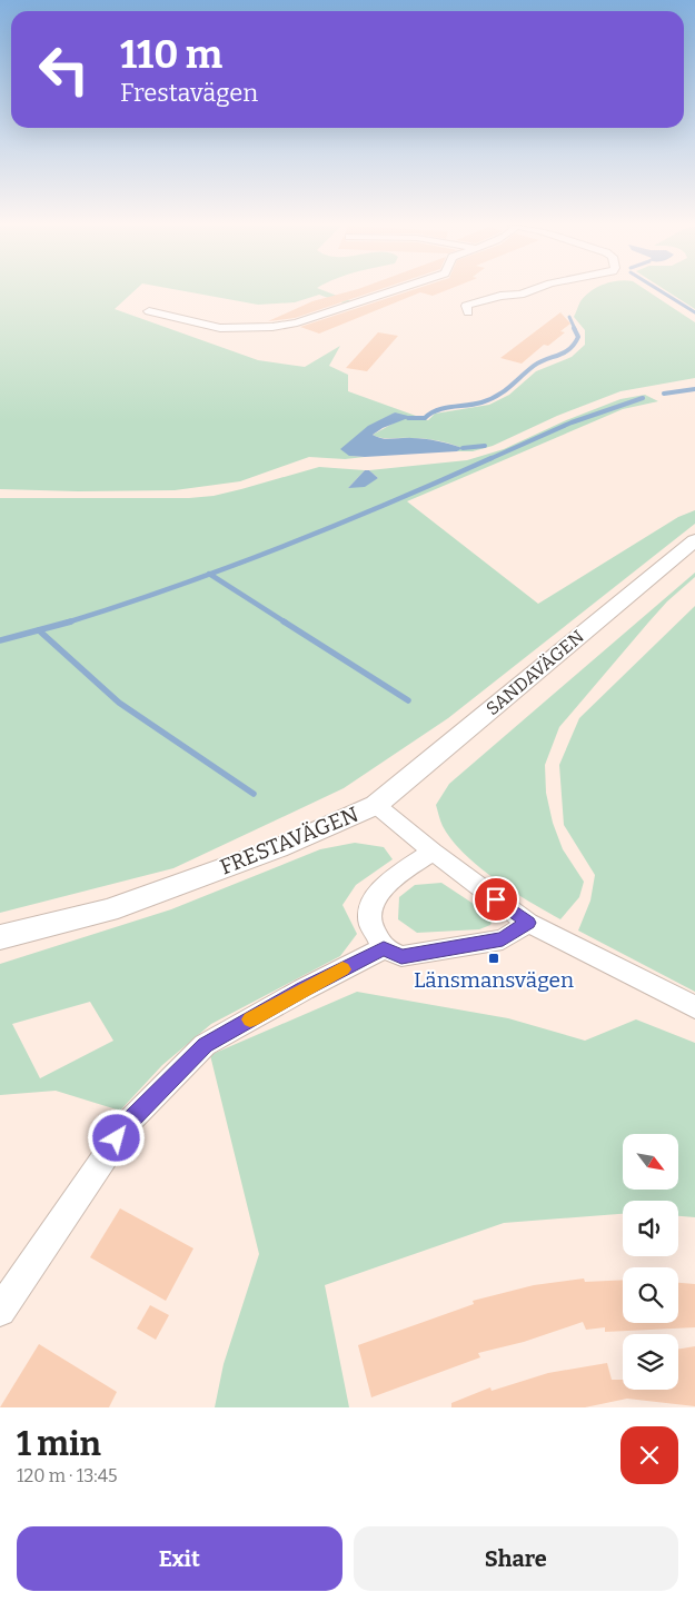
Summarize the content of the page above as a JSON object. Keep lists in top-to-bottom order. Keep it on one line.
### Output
{"streets":{"street":["SANDAVÄGEN","FRESTAVÄGEN"]},"crossings":[["SANDAVÄGEN","FRESTAVÄGEN"]],"places":{"transit":["Länsmansvägen"]},"north":"bottom right","page":{"turn":["110 m","Frestavägen"],"heading":["1 min","120 m · 13:45"],"buttons":["Exit","Share"]}}
